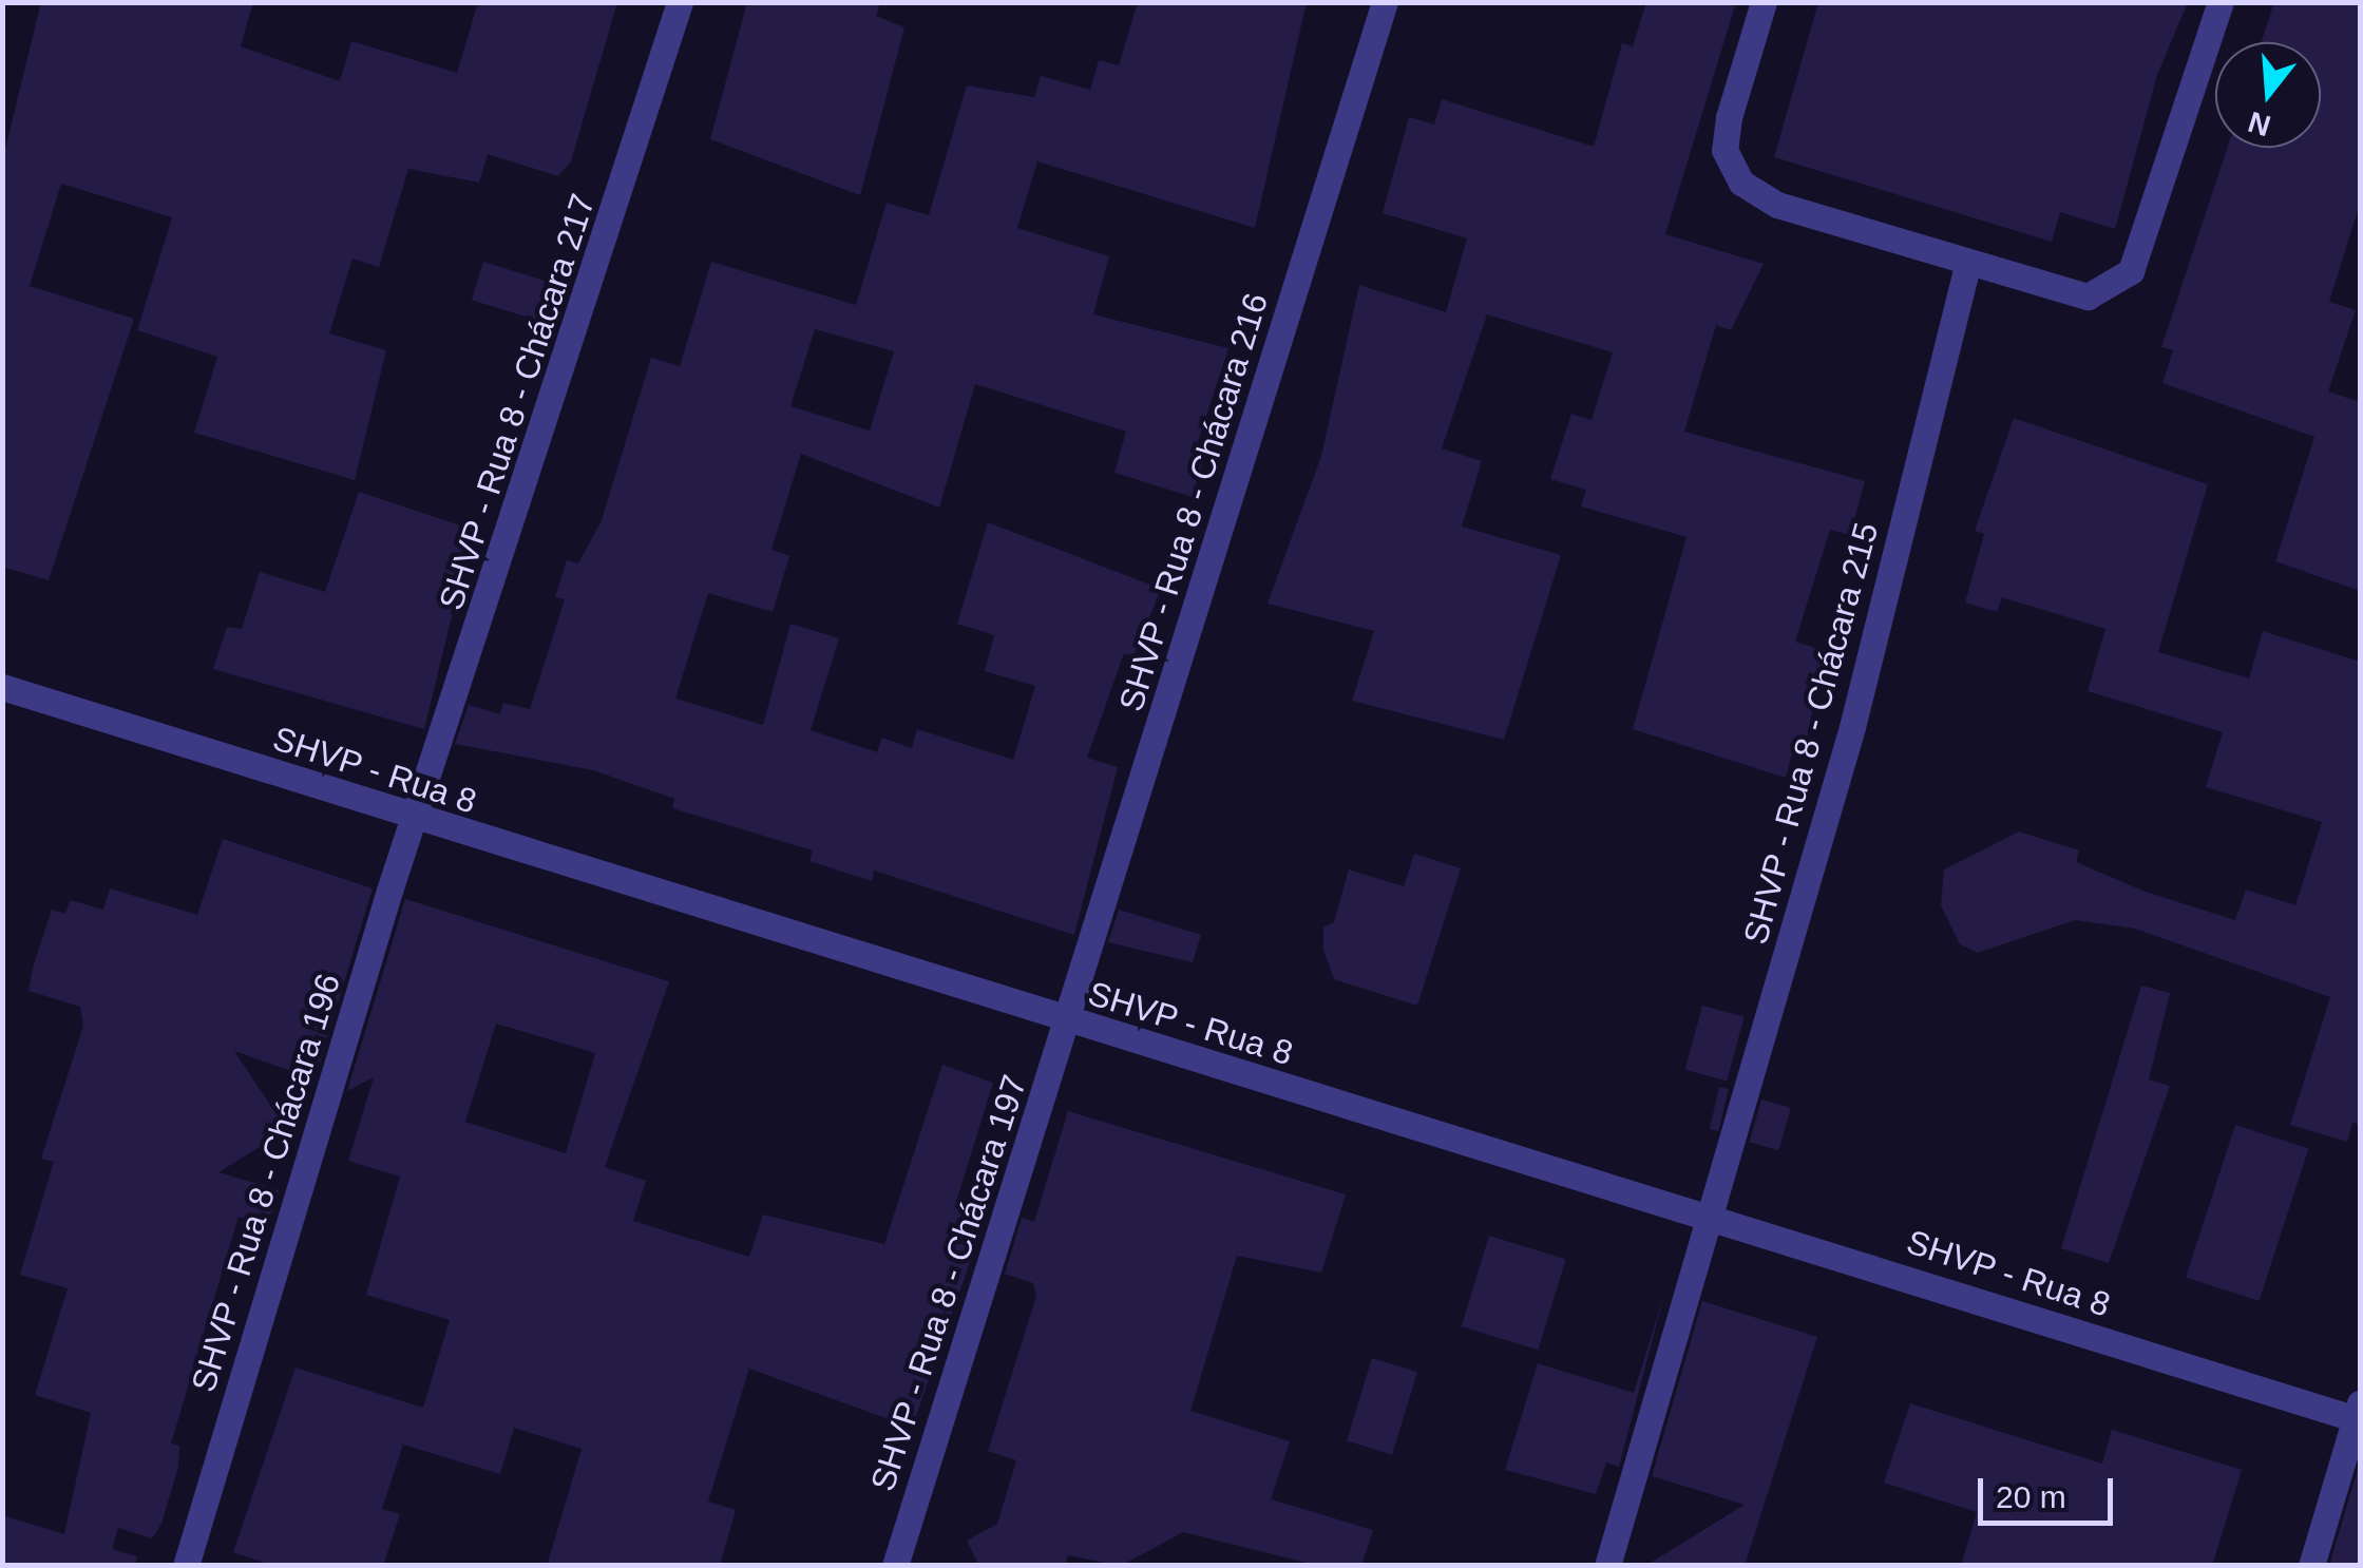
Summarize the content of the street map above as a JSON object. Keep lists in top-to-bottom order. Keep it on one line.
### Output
{"streets":{"street":["SHVP - Rua 8 - Chácara 217","SHVP - Rua 8 - Chácara 216","SHVP - Rua 8 - Chácara 215","SHVP - Rua 8","SHVP - Rua 8 - Chácara 196","SHVP - Rua 8 - Chácara 197"]},"crossings":[["SHVP - Rua 8 - Chácara 217","SHVP - Rua 8"],["SHVP - Rua 8 - Chácara 217","SHVP - Rua 8 - Chácara 196"],["SHVP - Rua 8 - Chácara 216","SHVP - Rua 8"],["SHVP - Rua 8 - Chácara 216","SHVP - Rua 8 - Chácara 197"],["SHVP - Rua 8 - Chácara 215","SHVP - Rua 8"],["SHVP - Rua 8","SHVP - Rua 8 - Chácara 196"],["SHVP - Rua 8","SHVP - Rua 8 - Chácara 197"]],"scale_bar":"20 m","north":"bottom"}
